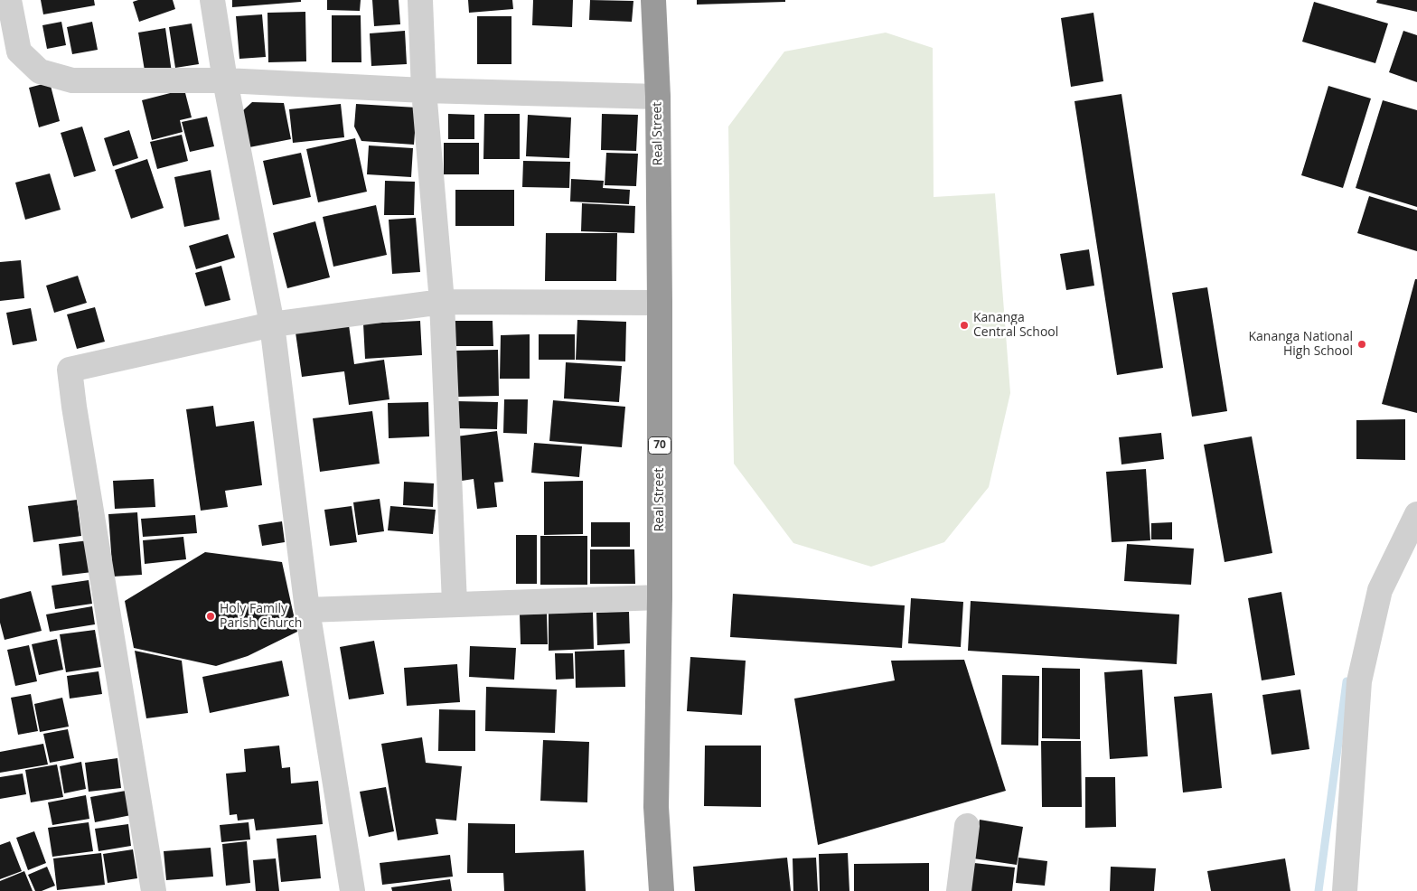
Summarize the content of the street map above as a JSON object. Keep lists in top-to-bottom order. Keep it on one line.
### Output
{"streets":{"highway":["Real Street","70"]},"places":["Kananga Central School","Kananga National High School","Holy Family Parish Church"]}
